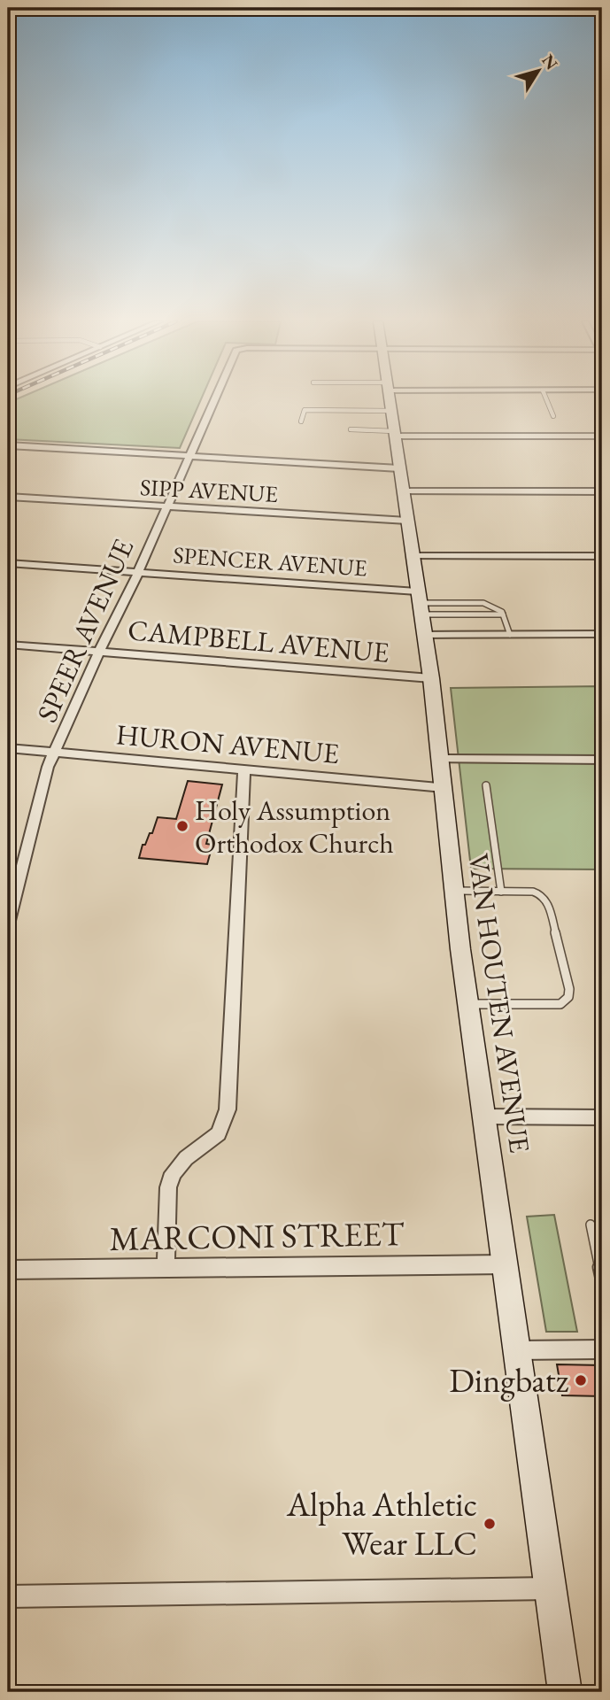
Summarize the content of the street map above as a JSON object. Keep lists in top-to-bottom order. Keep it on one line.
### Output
{"streets":{"main road":["VAN HOUTEN AVENUE"],"street":["SIPP AVENUE","SPENCER AVENUE","SPEER AVENUE","CAMPBELL AVENUE","HURON AVENUE","MARCONI STREET"]},"crossings":[["SIPP AVENUE","SPEER AVENUE"],["SIPP AVENUE","VAN HOUTEN AVENUE"],["SPENCER AVENUE","SPEER AVENUE"],["SPENCER AVENUE","VAN HOUTEN AVENUE"],["SPEER AVENUE","CAMPBELL AVENUE"],["SPEER AVENUE","HURON AVENUE"],["CAMPBELL AVENUE","VAN HOUTEN AVENUE"],["HURON AVENUE","VAN HOUTEN AVENUE"],["VAN HOUTEN AVENUE","MARCONI STREET"]],"places":["Holy Assumption Orthodox Church","Dingbatz","Alpha Athletic Wear LLC"],"north":"top right"}
